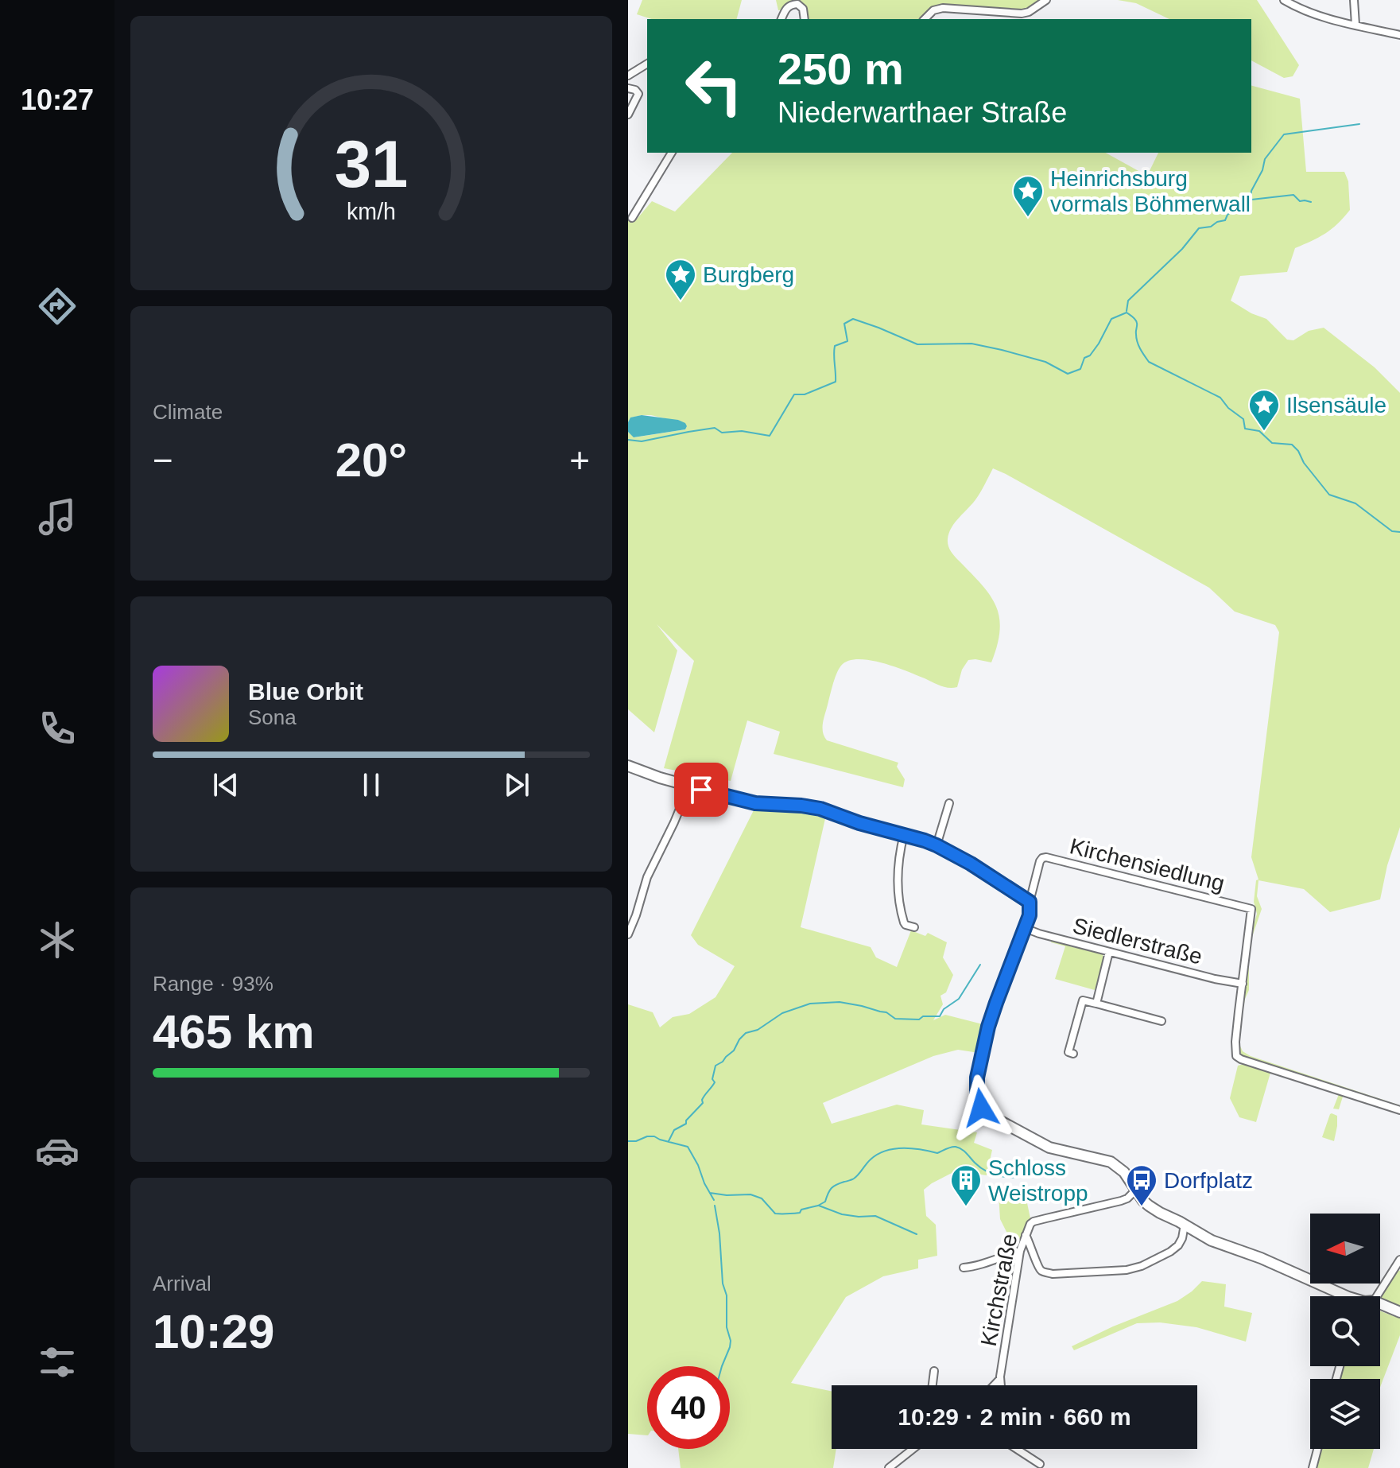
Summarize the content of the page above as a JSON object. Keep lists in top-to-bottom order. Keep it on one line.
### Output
{"streets":{"street":["Kirchensiedlung","Siedlerstraße","Kirchstraße"]},"crossings":[["Kirchensiedlung","Siedlerstraße"]],"places":{"place":["Heinrichsburg vormals Böhmerwall","Burgberg","Ilsensäule"],"building":["Schloss Weistropp"],"bus stop":["Dorfplatz"]},"north":"left","page":{"tabs":"10:27","turn":["250 m","Niederwarthaer Straße"],"tile":["Climate",["Range · 93%","465 km"],["Arrival","10:29"]],"heat":["−","20°","+"],"song":["Blue Orbit","Sona"],"limit":"40","trip":"10:29 · 2 min · 660 m","gauge":["31","km/h"]}}
